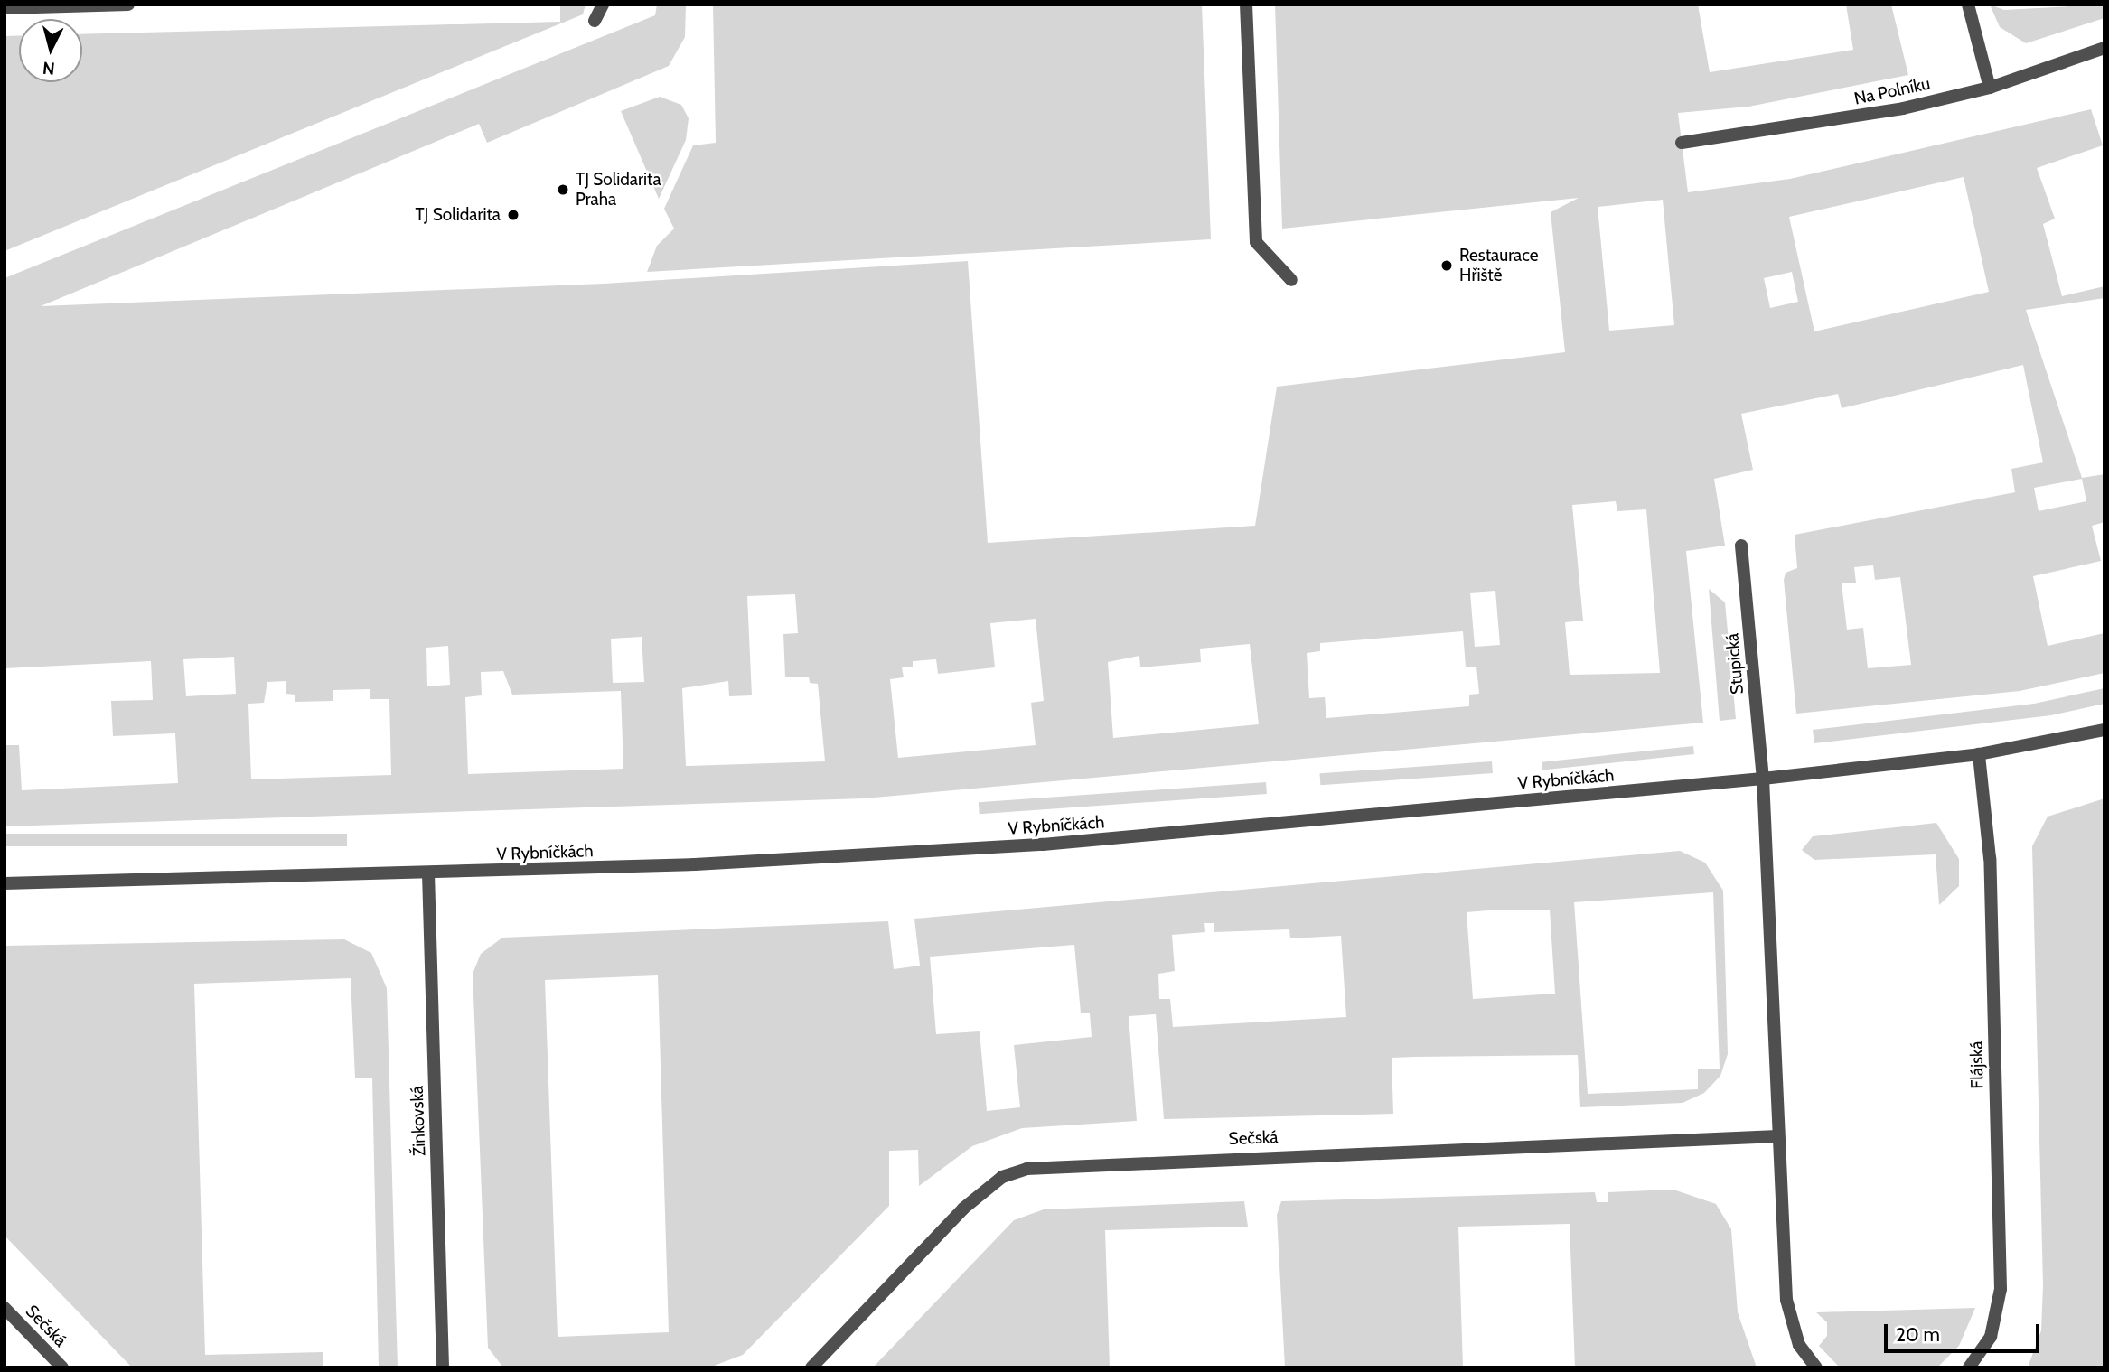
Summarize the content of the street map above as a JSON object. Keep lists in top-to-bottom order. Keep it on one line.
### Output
{"streets":{"street":["Na Polníku","Stupická","V Rybníčkách","Flájská","Žinkovská","Sečská"]},"crossings":[["Stupická","V Rybníčkách"],["V Rybníčkách","Flájská"],["V Rybníčkách","Žinkovská"]],"places":["TJ Solidarita Praha","TJ Solidarita","Restaurace Hřiště"],"scale_bar":"20 m","north":"bottom"}
